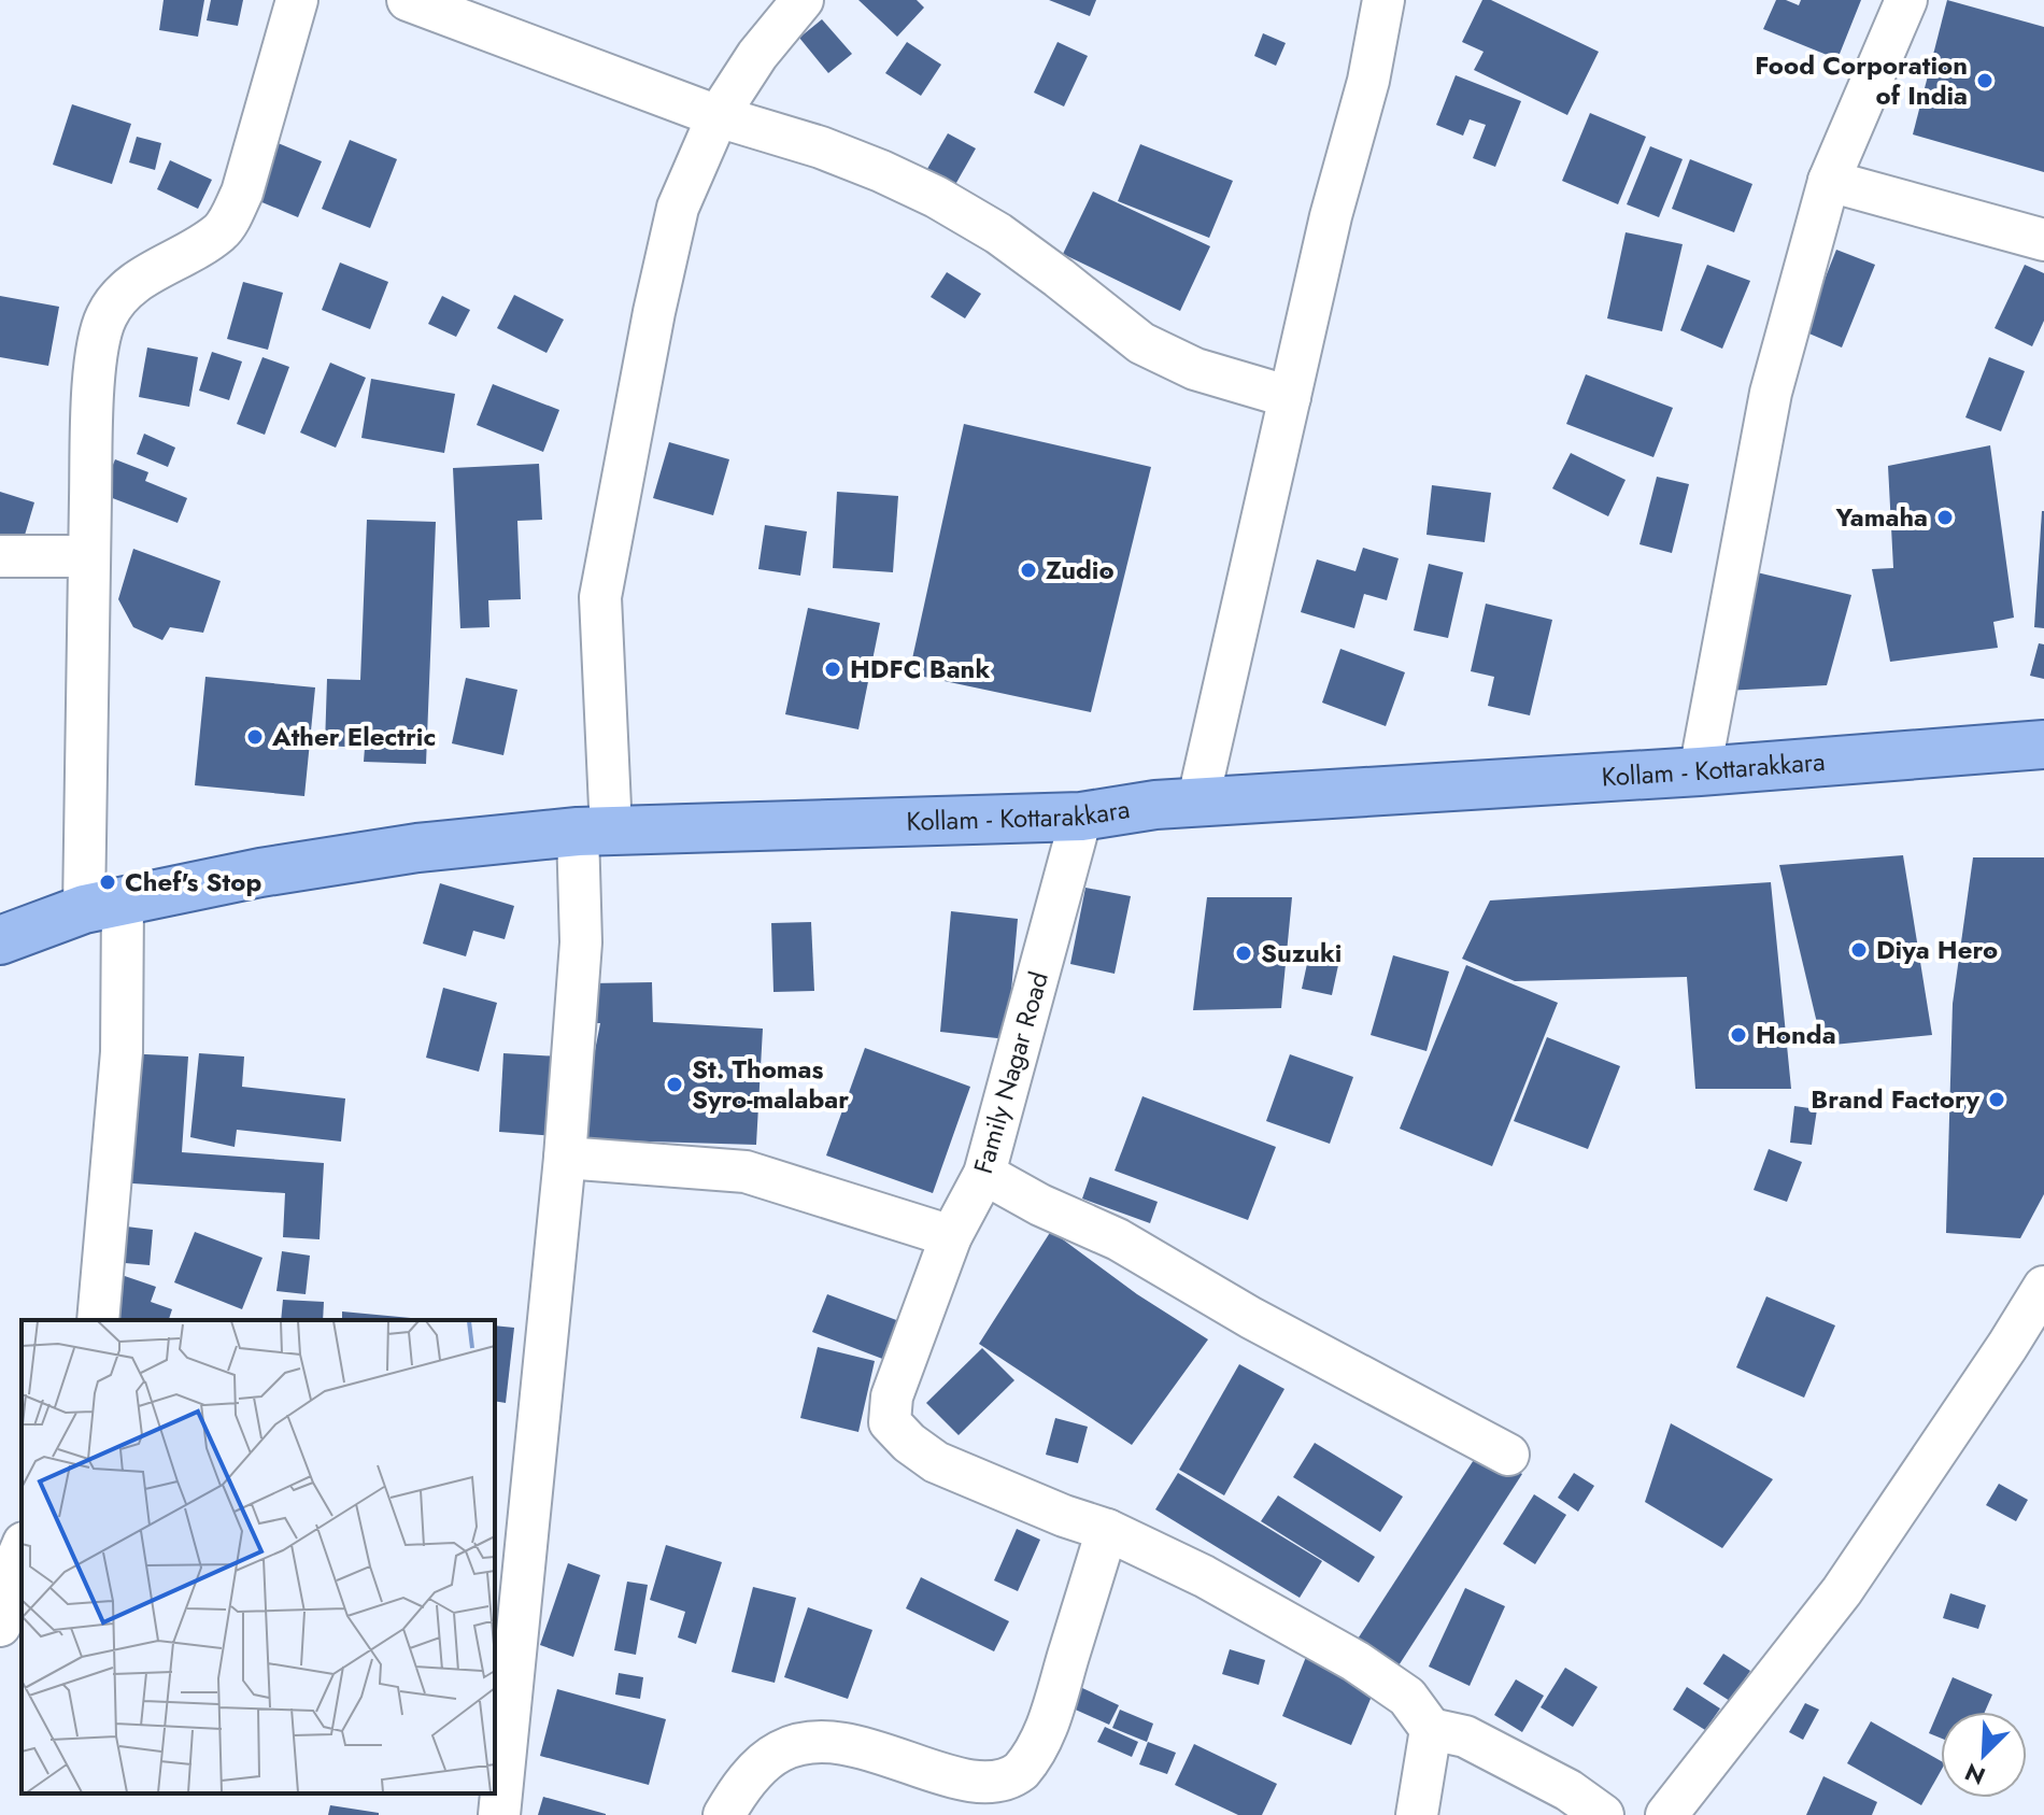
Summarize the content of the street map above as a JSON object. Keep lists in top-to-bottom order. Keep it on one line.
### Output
{"streets":{"main road":["Kollam - Kottarakkara"],"street":["Family Nagar Road"]},"crossings":[["Kollam - Kottarakkara","Family Nagar Road"]],"places":["Food Corporation of India","Yamaha","Zudio","HDFC Bank","Ather Electric","Chef's Stop","Diya Hero","Suzuki","Honda","St. Thomas Syro-malabar","Brand Factory"],"north":"bottom left"}
